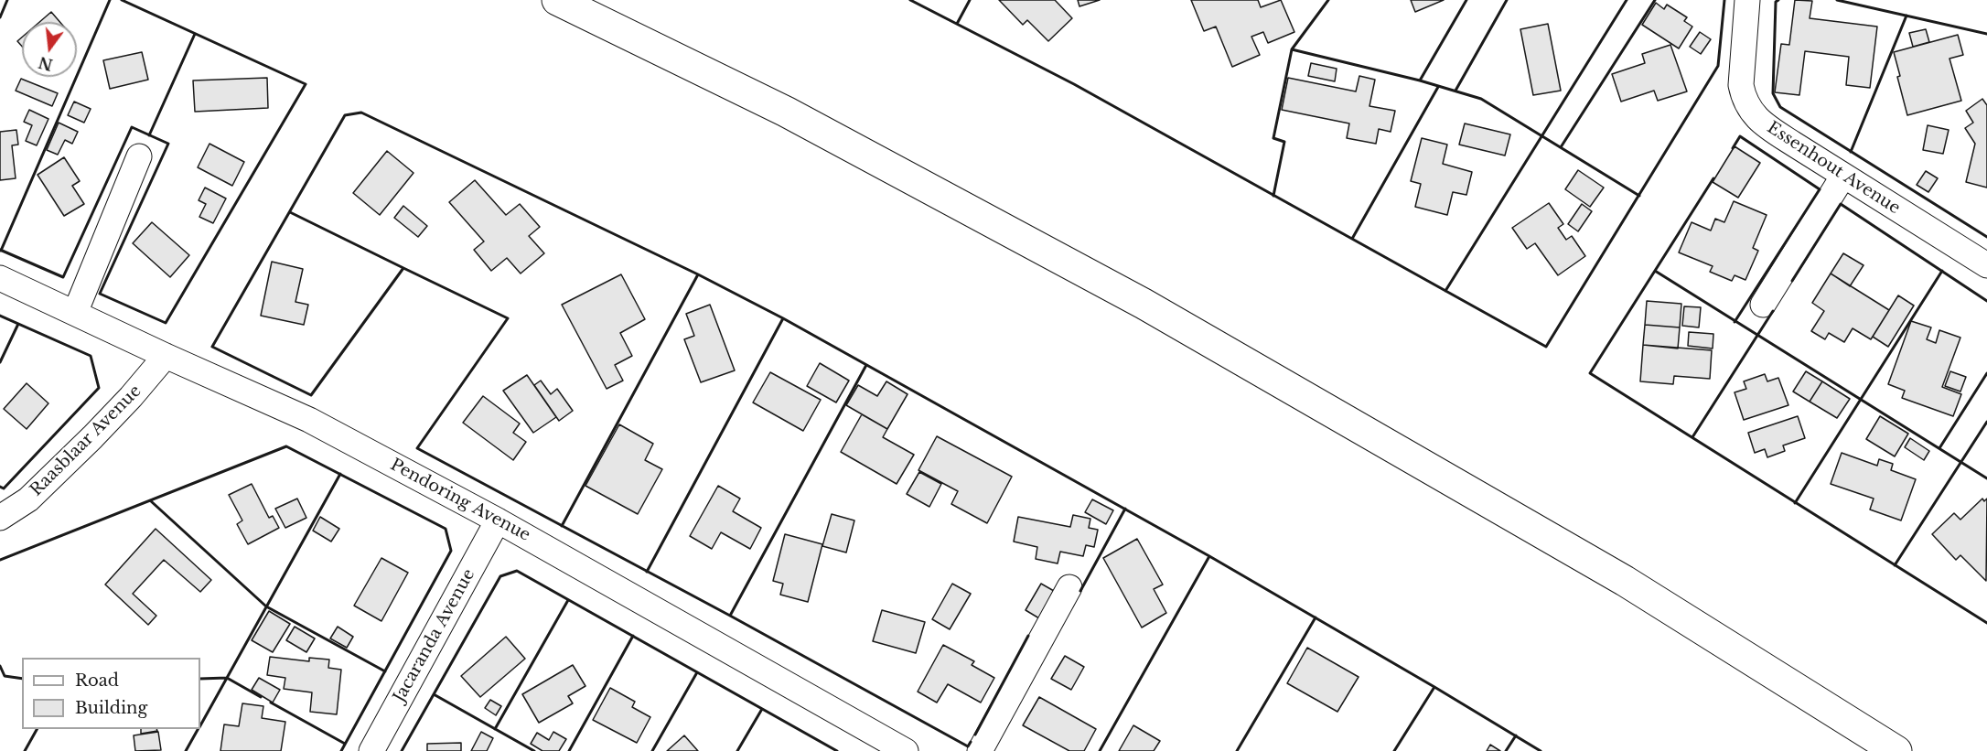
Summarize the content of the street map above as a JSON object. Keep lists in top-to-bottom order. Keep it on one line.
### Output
{"streets":{"street":["Essenhout Avenue","Raasblaar Avenue","Pendoring Avenue","Jacaranda Avenue"]},"crossings":[["Raasblaar Avenue","Pendoring Avenue"],["Pendoring Avenue","Jacaranda Avenue"]],"legend":["Road","Building"],"north":"bottom"}
